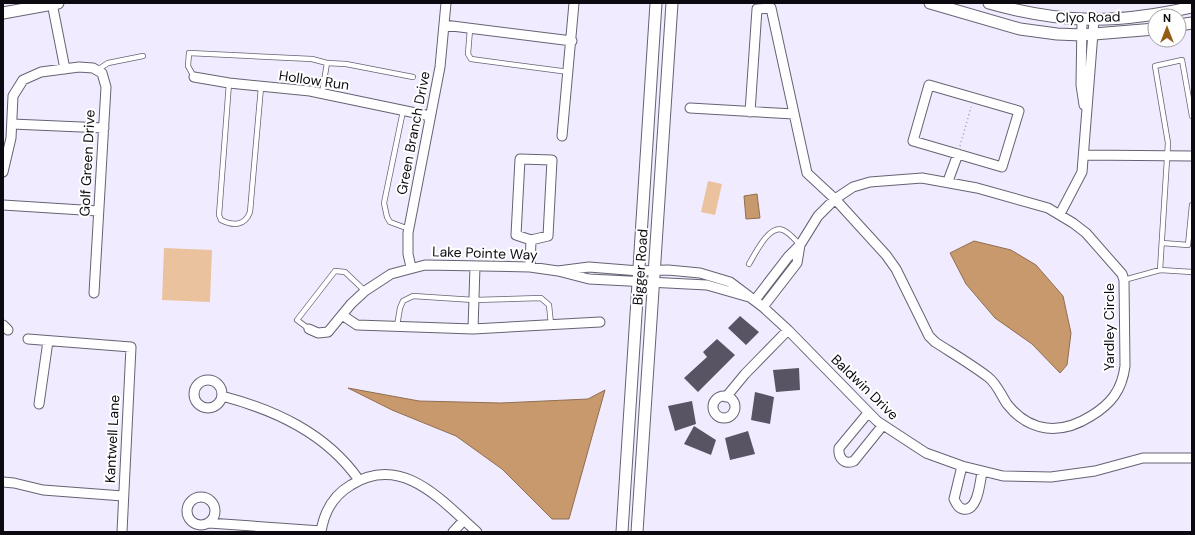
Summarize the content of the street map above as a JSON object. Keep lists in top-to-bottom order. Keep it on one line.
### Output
{"streets":{"street":["Clyo Road","Hollow Run","Green Branch Drive","Golf Green Drive","Lake Pointe Way","Bigger Road","Yardley Circle","Baldwin Drive","Kantwell Lane"]},"crossings":[["Hollow Run","Green Branch Drive"],["Green Branch Drive","Lake Pointe Way"],["Lake Pointe Way","Bigger Road"],["Lake Pointe Way","Baldwin Drive"],["Bigger Road","Baldwin Drive"],["Yardley Circle","Baldwin Drive"]],"north":"top"}
